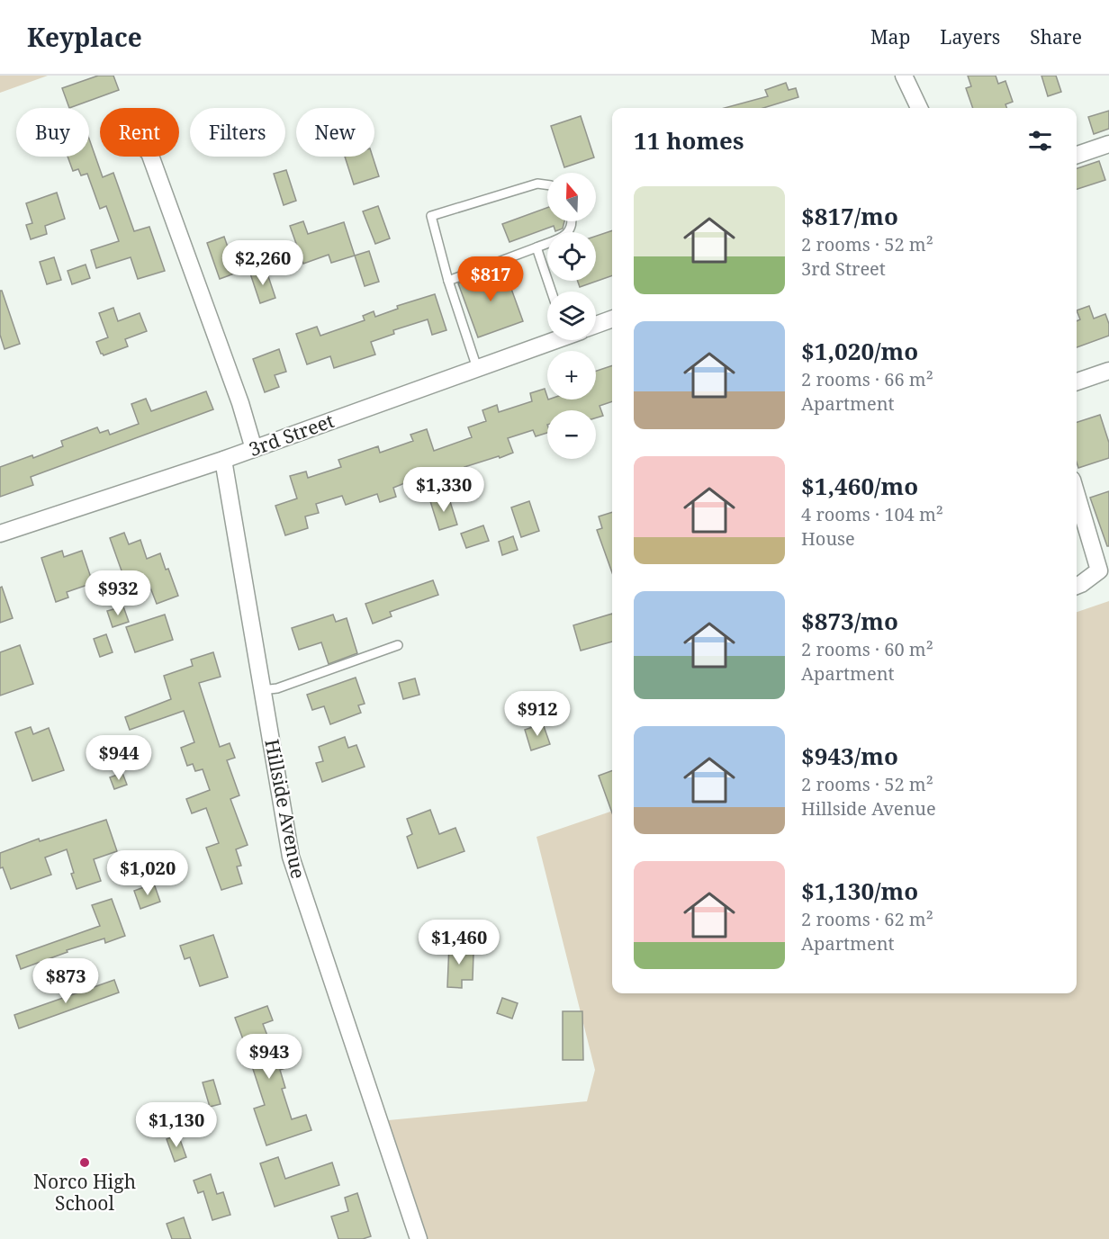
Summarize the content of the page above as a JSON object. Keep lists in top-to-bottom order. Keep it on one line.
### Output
{"streets":{"street":["3rd Street","Hillside Avenue"]},"crossings":[["3rd Street","Hillside Avenue"]],"places":["Norco High School"],"north":"top","page":{"header":"Keyplace","nav":["Map","Layers","Share"],"chip":["Buy","Rent","Filters","New"],"heading":"11 homes","map_buttons":["+","−"],"list":[{"name":"$817/mo","note":"2 rooms · 52 m² · 3rd Street"},{"name":"$1,020/mo","note":"2 rooms · 66 m² · Apartment"},{"name":"$1,460/mo","note":"4 rooms · 104 m² · House"},{"name":"$873/mo","note":"2 rooms · 60 m² · Apartment"},{"name":"$943/mo","note":"2 rooms · 52 m² · Hillside Avenue"},{"name":"$1,130/mo","note":"2 rooms · 62 m² · Apartment"}],"price":["$2,260","$817","$1,330","$932","$912","$944","$1,020","$1,460","$873","$943","$1,130"]}}
